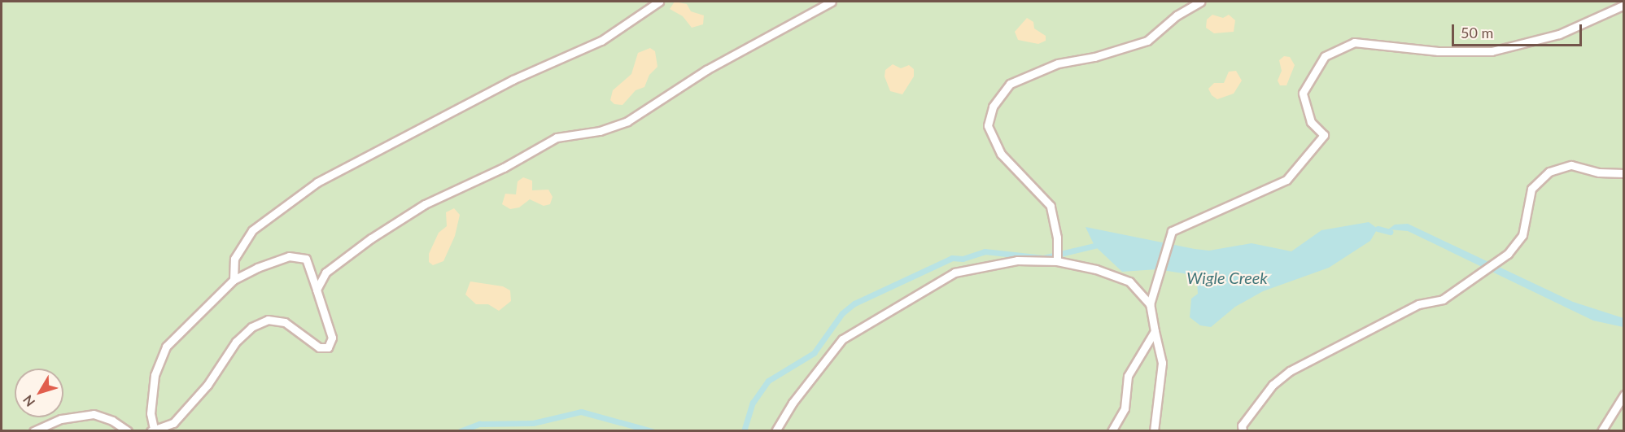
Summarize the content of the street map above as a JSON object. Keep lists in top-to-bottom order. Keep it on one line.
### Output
{"water":["Wigle Creek"],"scale_bar":"50 m","north":"bottom left"}
